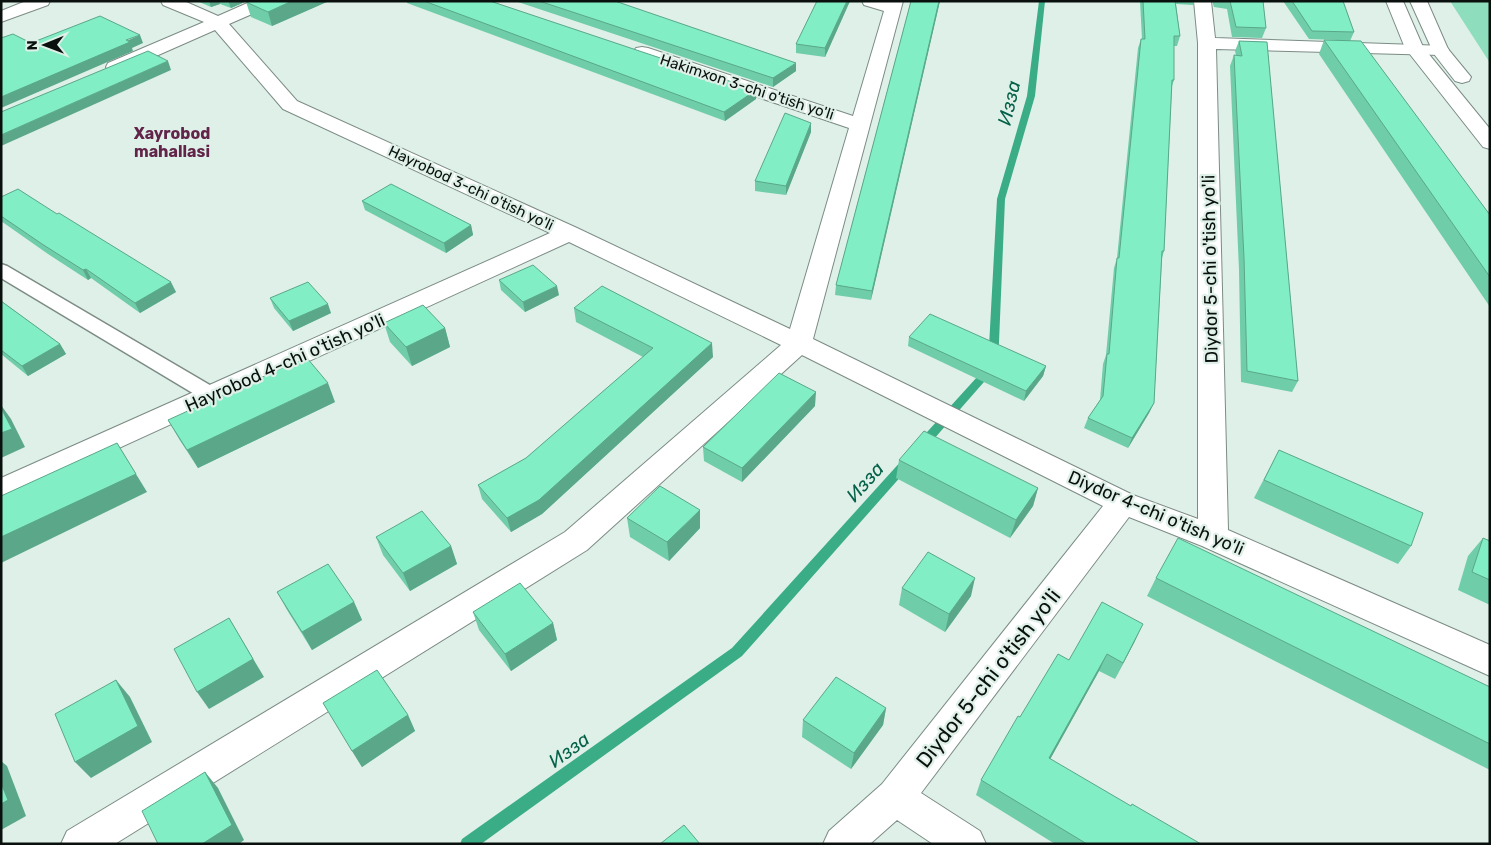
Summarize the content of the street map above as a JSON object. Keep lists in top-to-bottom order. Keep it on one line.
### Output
{"streets":{"street":["Hakimxon 3-chi o'tish yo'li","Hayrobod 3-chi o'tish yo'li","Diydor 5-chi o'tish yo'li","Hayrobod 4-chi o'tish yo'li","Diydor 4-chi o'tish yo'li"]},"crossings":[["Hayrobod 3-chi o'tish yo'li","Hayrobod 4-chi o'tish yo'li"],["Hayrobod 3-chi o'tish yo'li","Diydor 4-chi o'tish yo'li"],["Diydor 5-chi o'tish yo'li","Diydor 4-chi o'tish yo'li"]],"districts":["Xayrobod mahallasi"],"water":["Изза"],"north":"left"}
